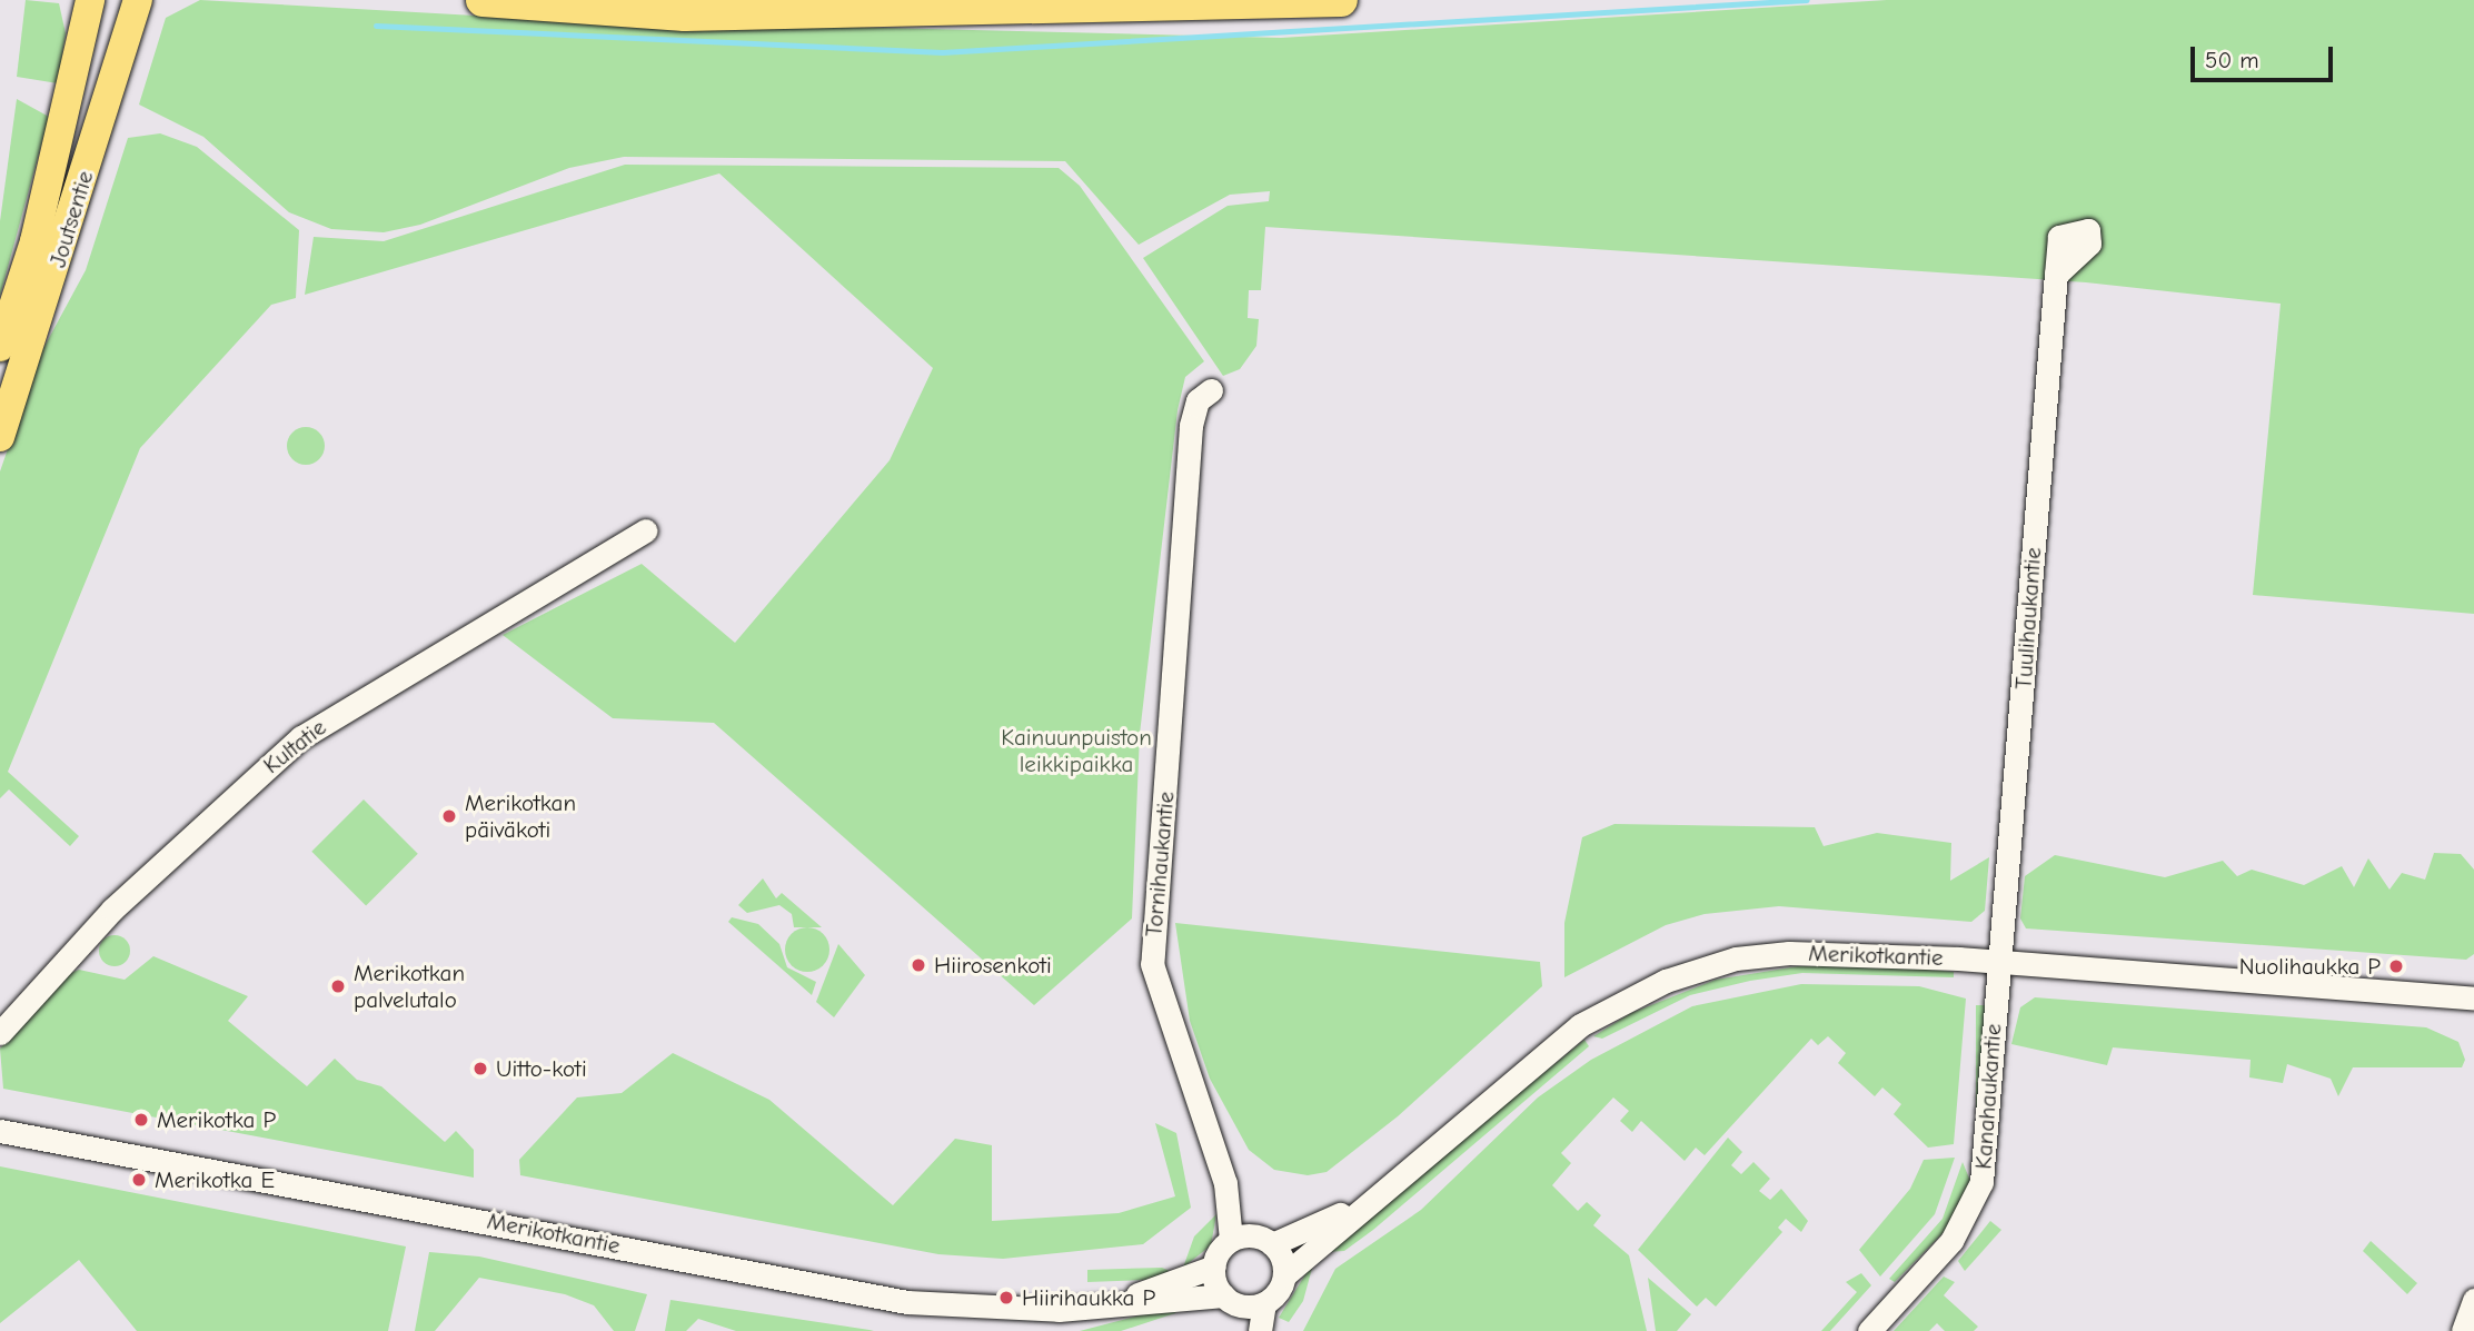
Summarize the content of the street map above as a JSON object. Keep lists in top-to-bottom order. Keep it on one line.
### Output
{"streets":{"main road":["Joutsentie"],"street":["Tuulihaukantie","Kultatie","Tornihaukantie","Merikotkantie","Kanahaukantie"]},"crossings":[["Tuulihaukantie","Merikotkantie"],["Tuulihaukantie","Kanahaukantie"],["Tornihaukantie","Merikotkantie"],["Merikotkantie","Kanahaukantie"]],"parks":["Kainuunpuiston leikkipaikka"],"places":["Merikotkan päiväkoti","Hiirosenkoti","Nuolihaukka P","Merikotkan palvelutalo","Uitto-koti","Merikotka P","Merikotka E","Hiirihaukka P"],"scale_bar":"50 m"}
